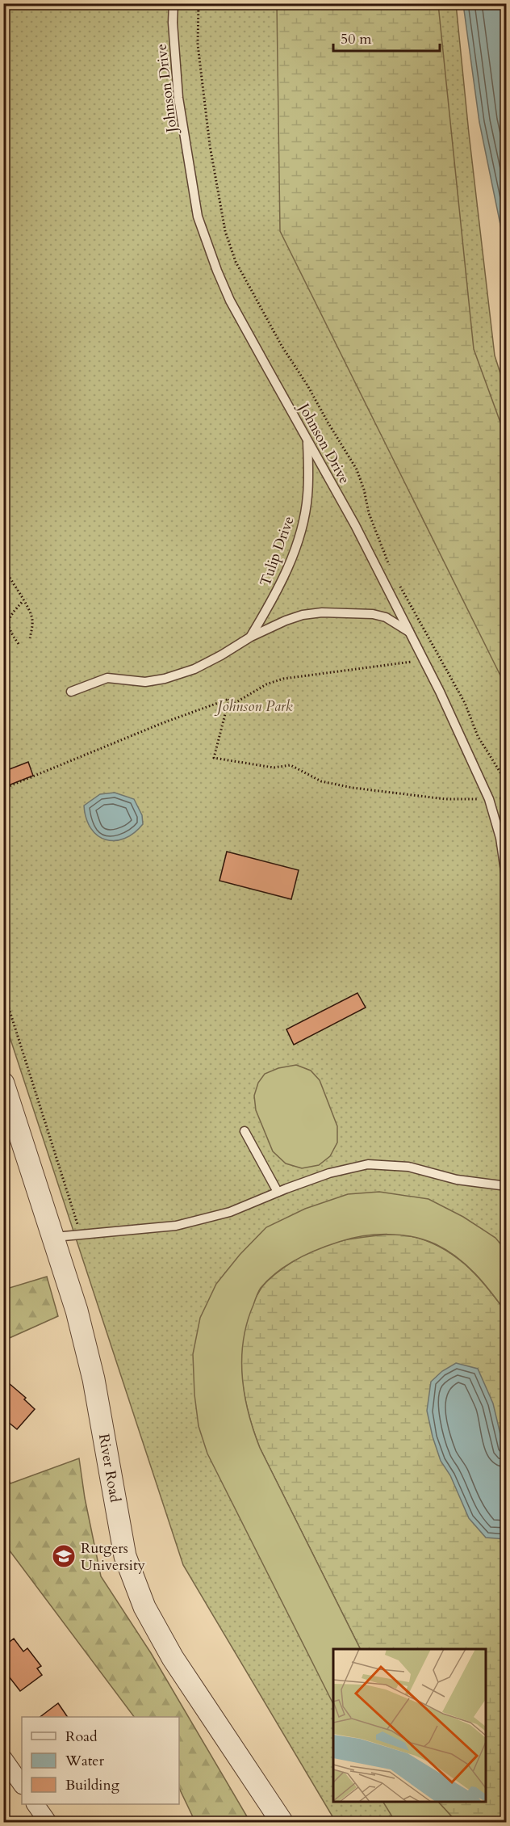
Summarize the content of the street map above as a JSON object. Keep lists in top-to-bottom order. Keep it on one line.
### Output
{"streets":{"street":["River Road"],"lane":["Johnson Drive","Tulip Drive"]},"crossings":[["Johnson Drive","Tulip Drive"]],"parks":["Johnson Park"],"places":{"school or university":["Rutgers University"]},"legend":["Road","Water","Building"],"scale_bar":"50 m"}
